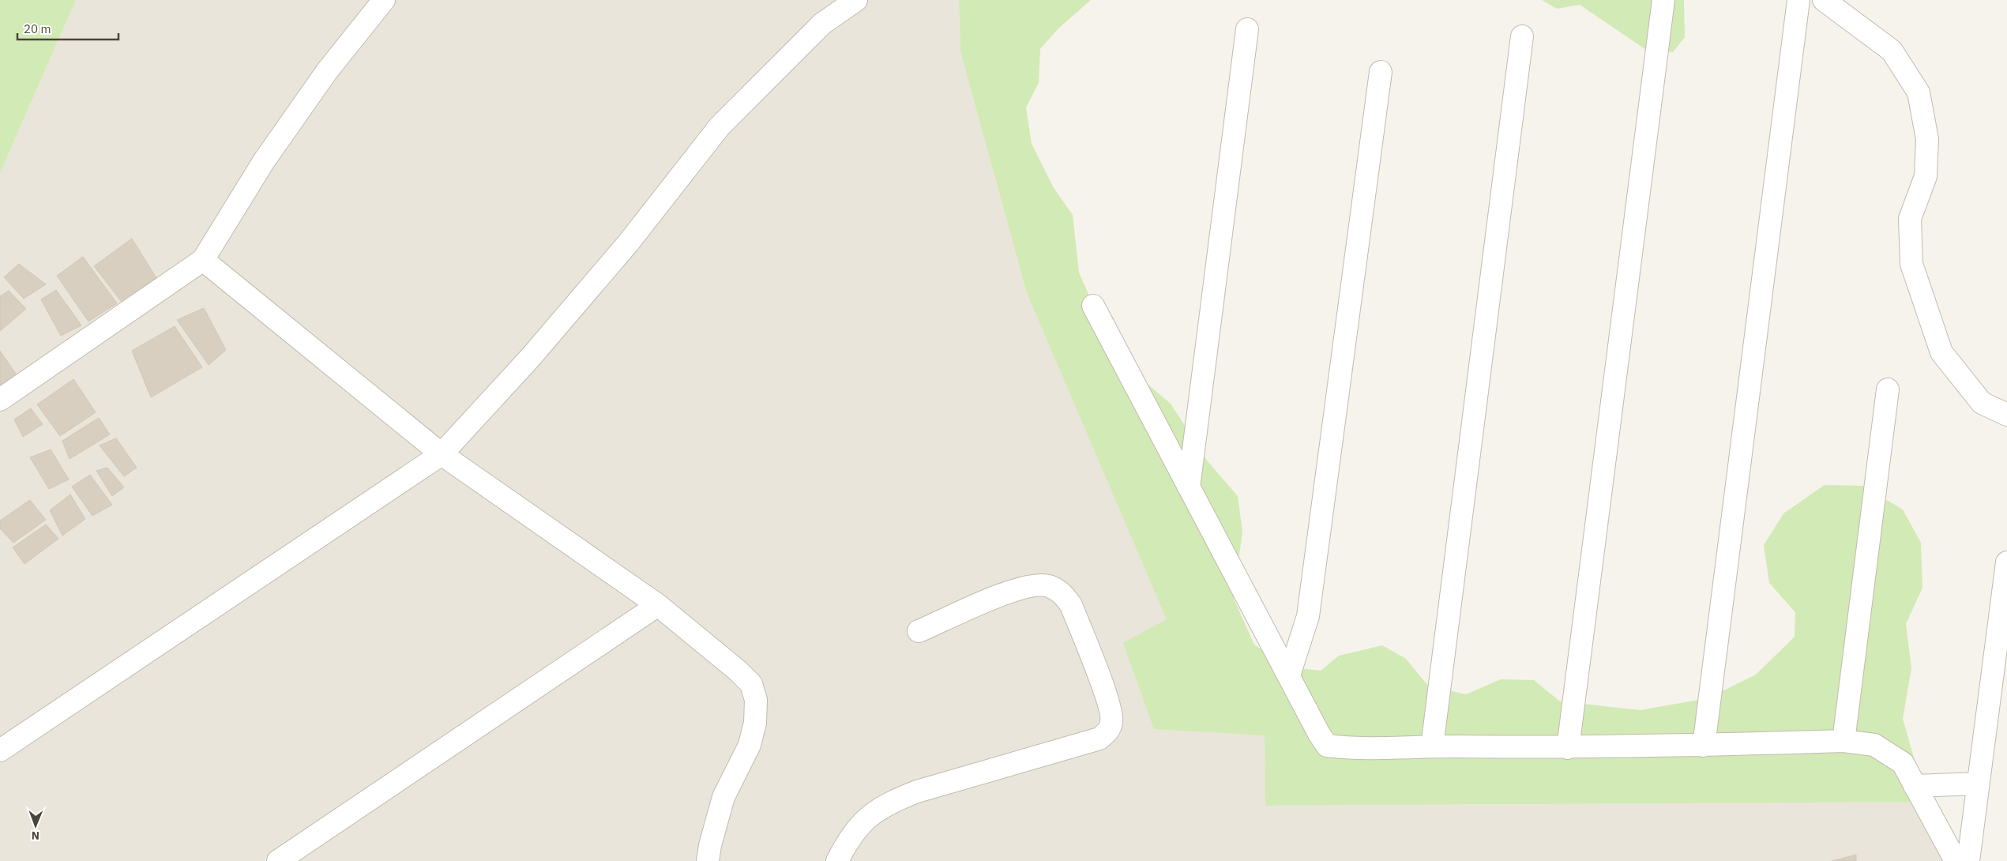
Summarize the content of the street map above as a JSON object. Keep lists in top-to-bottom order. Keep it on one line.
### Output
{"scale_bar":"20 m","north":"bottom"}
